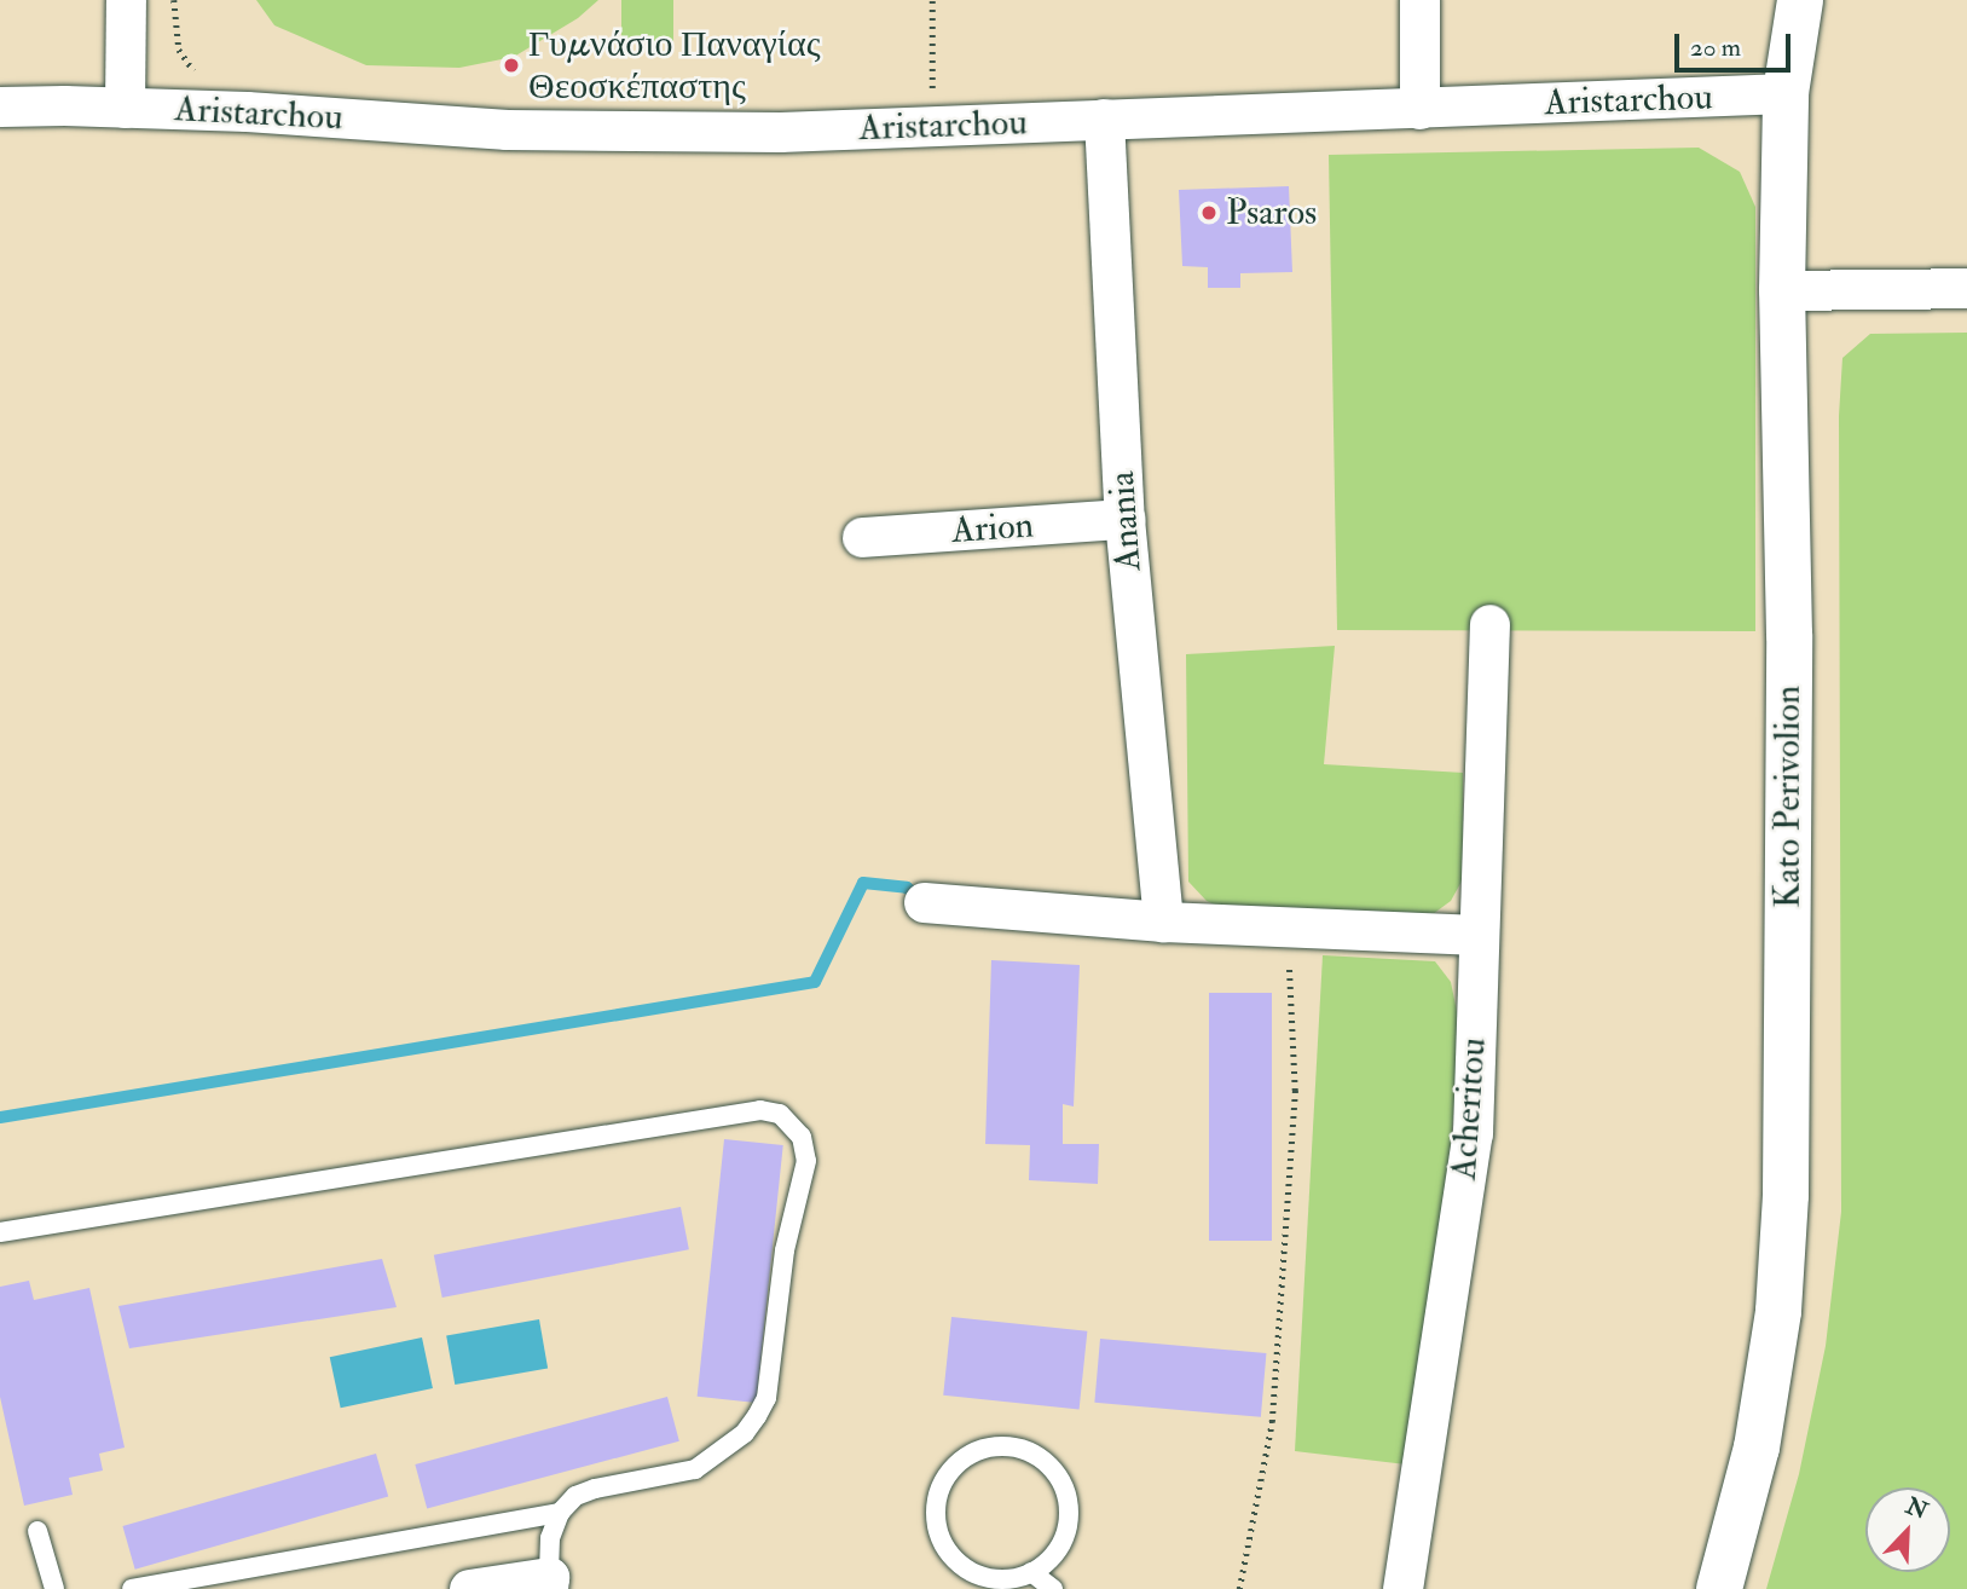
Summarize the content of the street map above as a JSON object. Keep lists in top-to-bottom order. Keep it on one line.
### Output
{"streets":{"street":["Aristarchou","Anania","Arion","Kato Perivolion","Acheritou"]},"crossings":[["Aristarchou","Anania"],["Aristarchou","Kato Perivolion"],["Anania","Arion"]],"places":["Γυμνάσιο Παναγίας Θεοσκέπαστης","Psaros"],"scale_bar":"20 m","north":"top right"}
